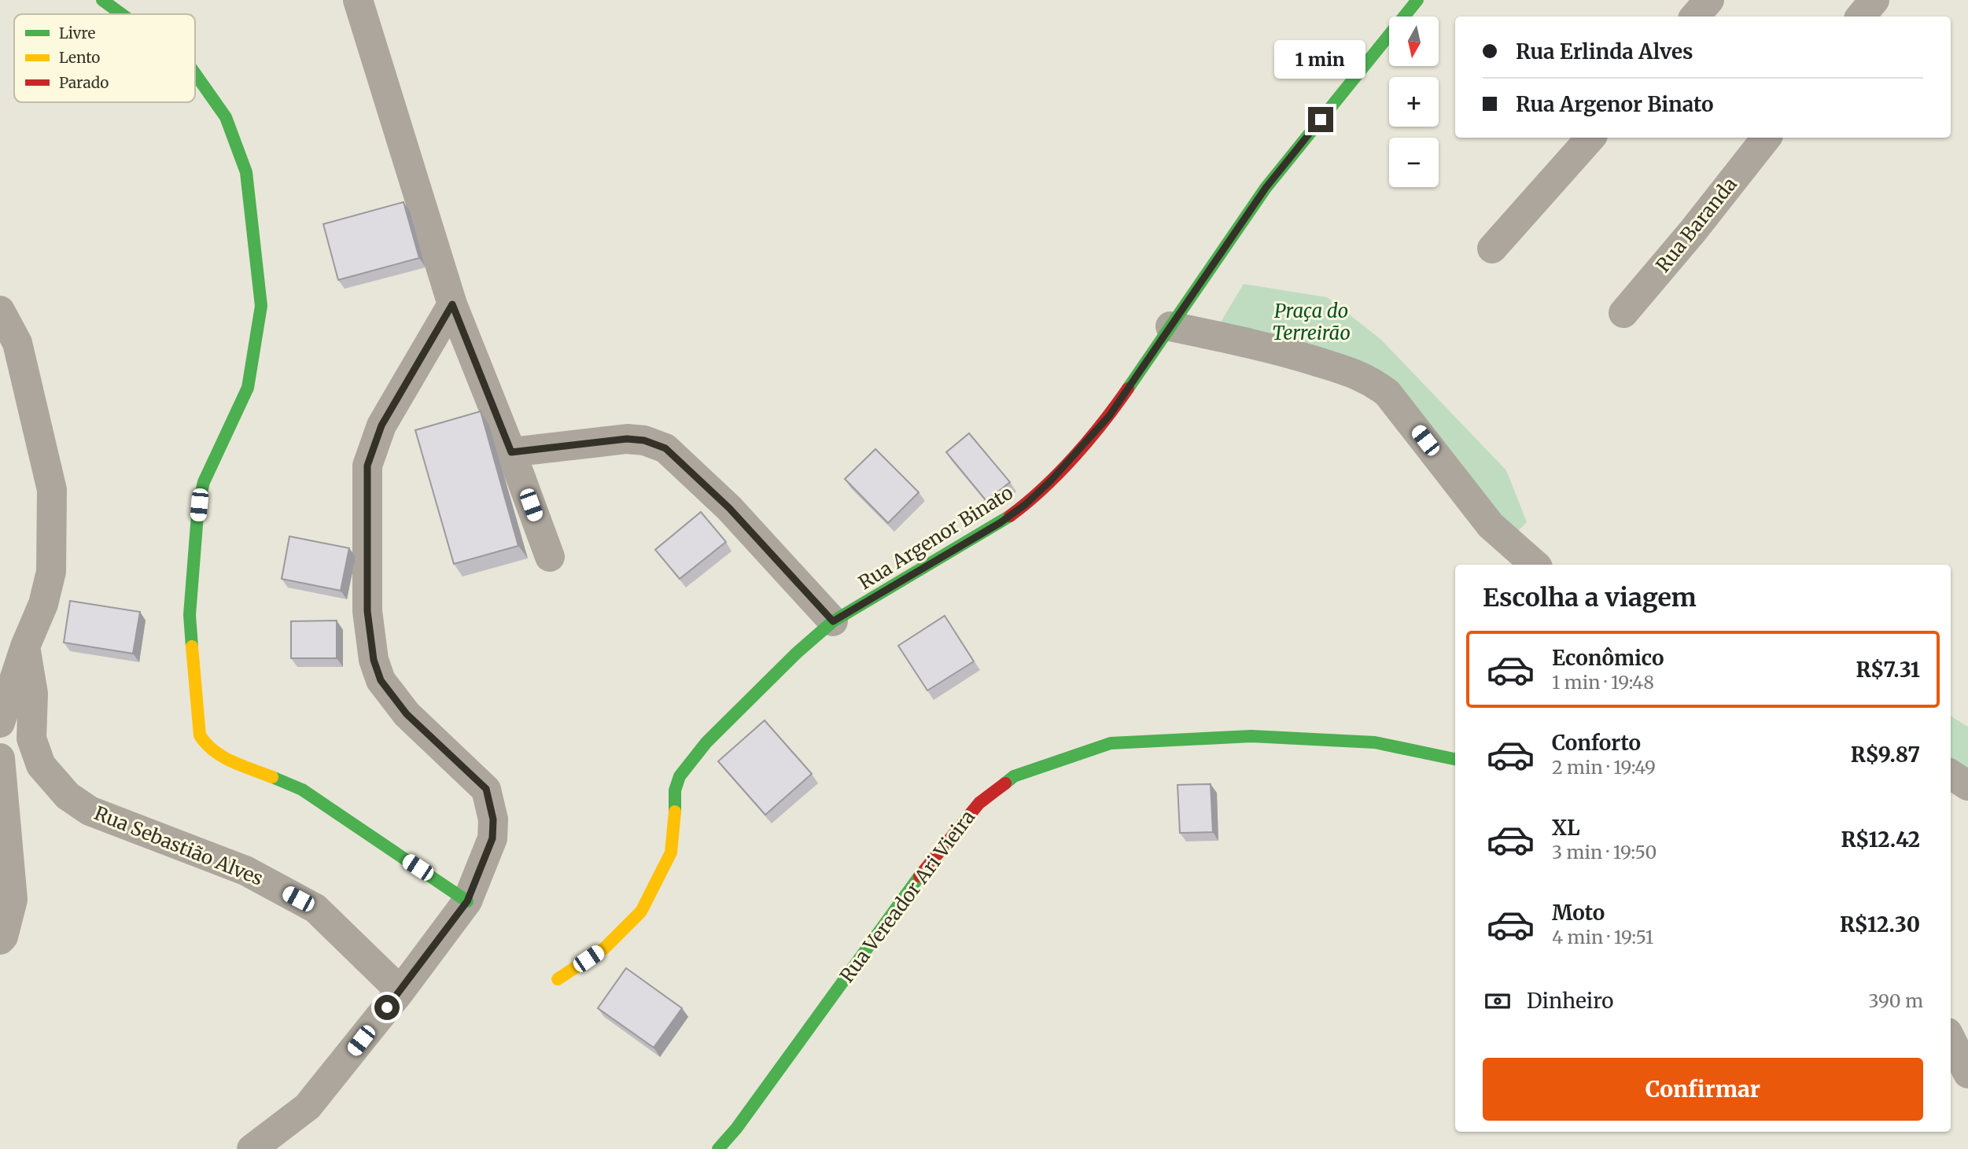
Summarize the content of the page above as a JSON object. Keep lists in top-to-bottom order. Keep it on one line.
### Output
{"streets":{"street":["Rua Baranda","Rua Argenor Binato","Rua Sebastião Alves","Rua Vereador Ari Vieira"]},"parks":["Praça do Terreirão"],"legend":["Livre","Lento","Parado"],"north":"bottom","page":{"map_buttons":["+","−"],"banner":["Rua Erlinda Alves","Rua Argenor Binato"],"bubble":"1 min","heading":"Escolha a viagem","list":[{"name":"Econômico","note":"1 min · 19:48","value":"R$7.31"},{"name":"Conforto","note":"2 min · 19:49","value":"R$9.87"},{"name":"XL","note":"3 min · 19:50","value":"R$12.42"},{"name":"Moto","note":"4 min · 19:51","value":"R$12.30"}],"pay":["Dinheiro","390 m"],"buttons":"Confirmar"}}
